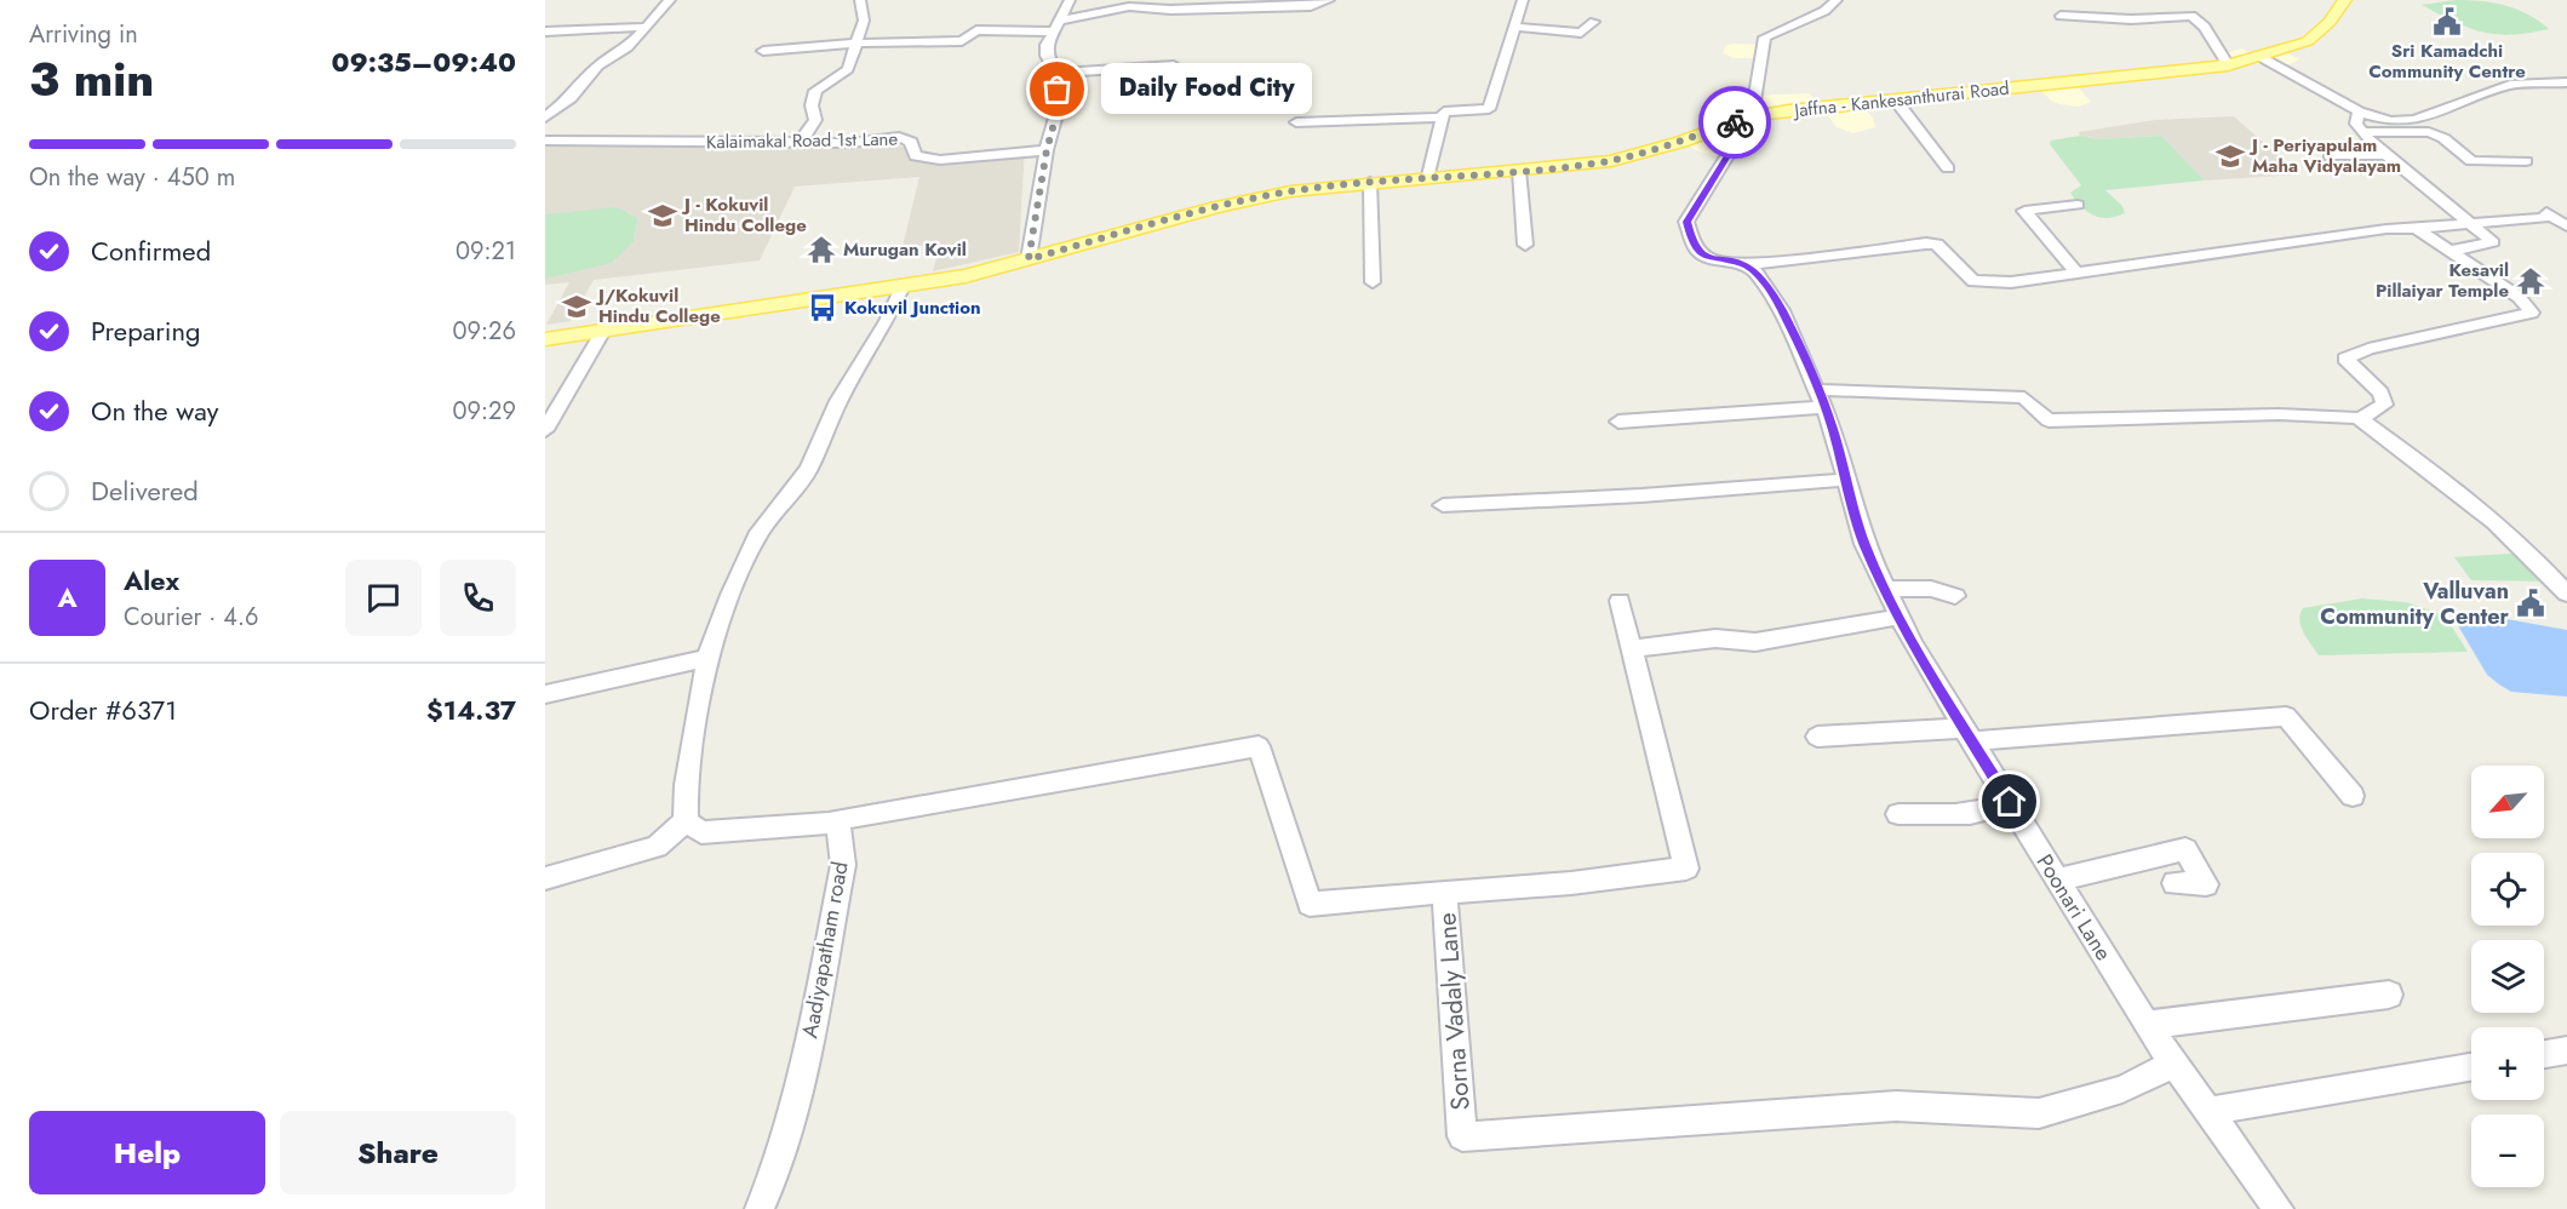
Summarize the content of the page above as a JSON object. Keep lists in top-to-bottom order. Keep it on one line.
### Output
{"streets":{"main road":["Jaffna - Kankesanthurai Road"],"street":["Kalaimakal Road 1st Lane","Poonari Lane","Aadiyapatham road","Sorna Vadaly Lane"]},"crossings":[["Poonari Lane","Sorna Vadaly Lane"],["Aadiyapatham road","Sorna Vadaly Lane"]],"places":{"public building":["Sri Kamadchi Community Centre","Valluvan Community Center"],"other":["Daily Food City"],"school or university":["J - Periyapulam Maha Vidyalayam","J - Kokuvil Hindu College","J/Kokuvil Hindu College"],"temple":["Murugan Kovil","Kesavil Pillaiyar Temple"],"bus stop":["Kokuvil Junction"]},"north":"bottom left","page":{"heading":["3 min","Arriving in","09:35–09:40"],"panel":["Alex","Courier · 4.6","Order #6371","$14.37"],"bubble":"Daily Food City","bar":"On the way · 450 m","list":[["Confirmed","09:21"],["Preparing","09:26"],["On the way","09:29"],"Delivered"],"round":"A","map_buttons":["+","−"],"buttons":["Help","Share"]}}
